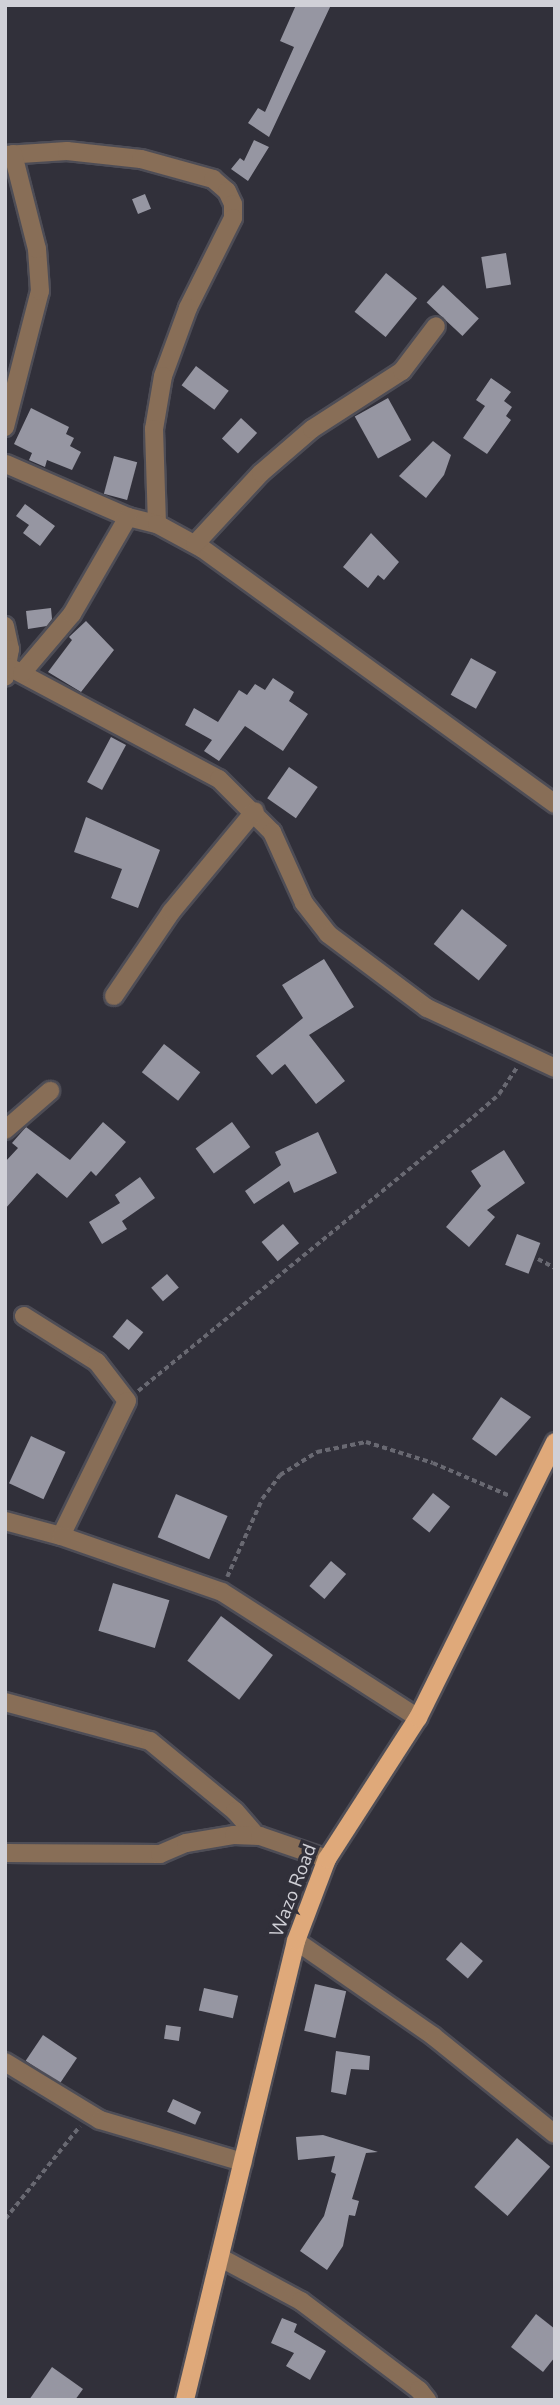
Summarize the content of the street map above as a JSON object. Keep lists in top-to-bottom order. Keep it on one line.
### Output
{"streets":{"main road":["Wazo Road"]}}
